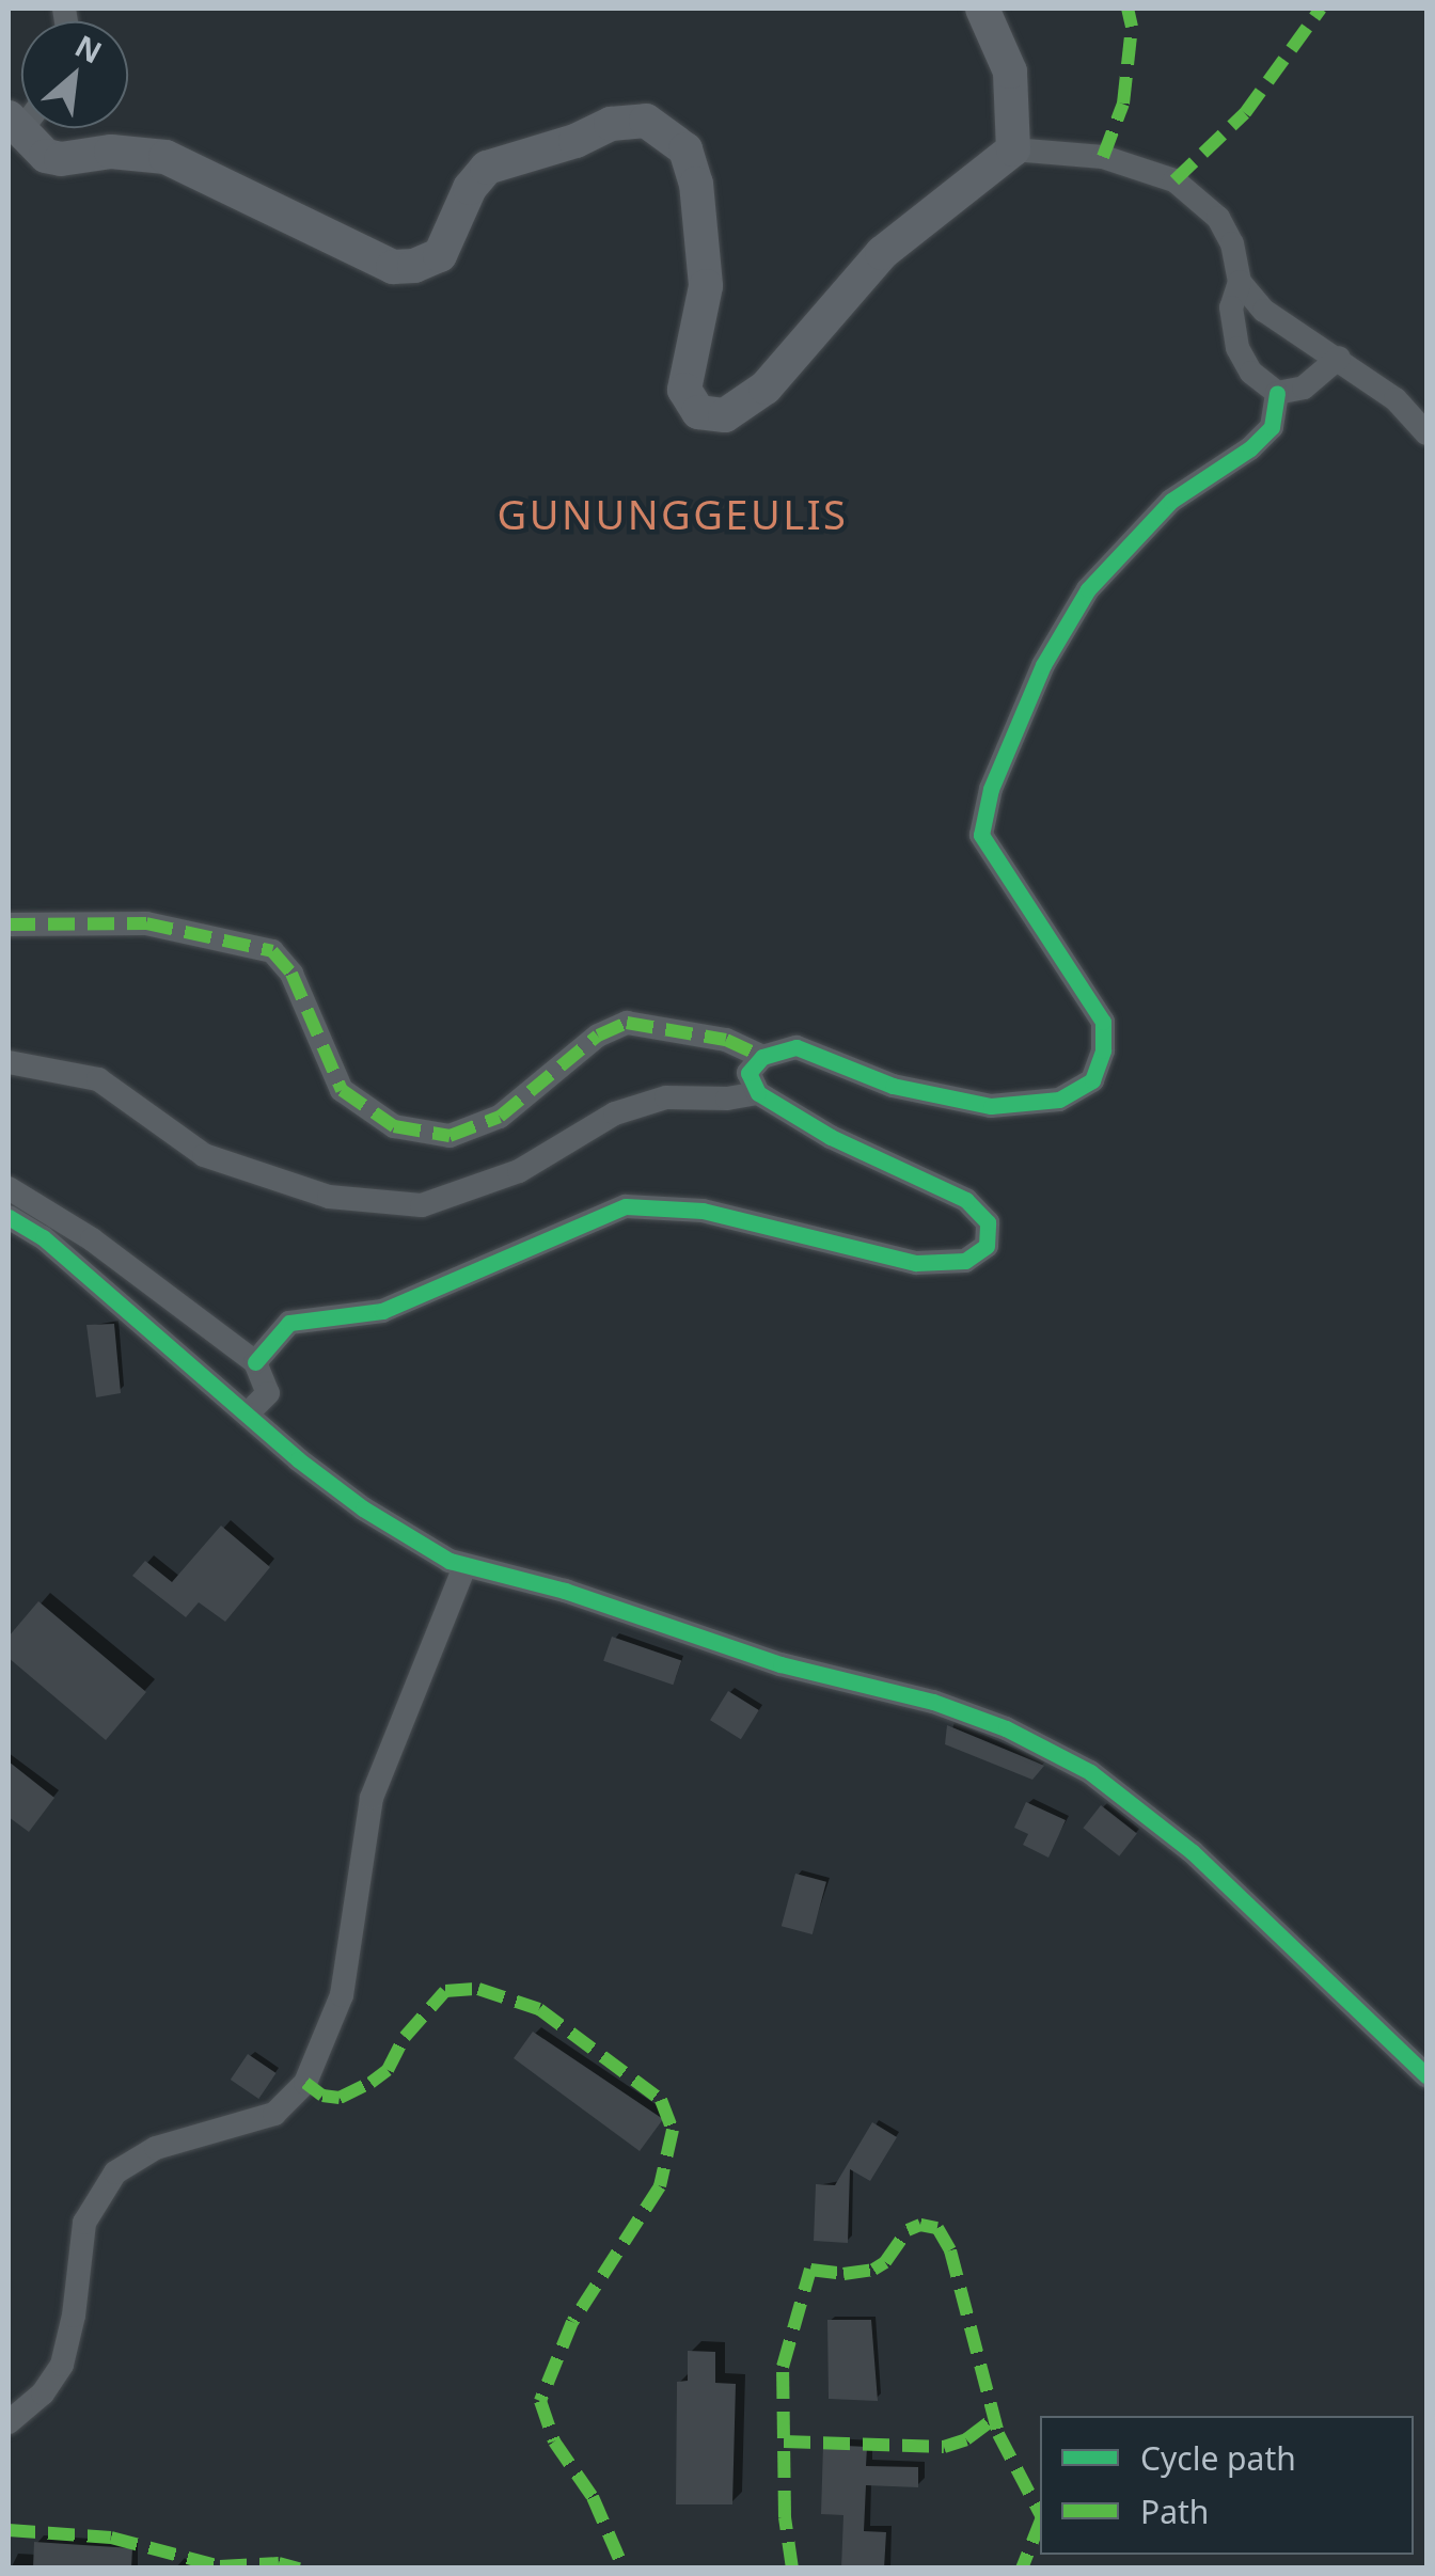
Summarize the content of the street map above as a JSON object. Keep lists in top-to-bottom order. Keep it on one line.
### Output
{"districts":["GUNUNGGEULIS"],"legend":["Cycle path","Path"],"north":"top right"}
